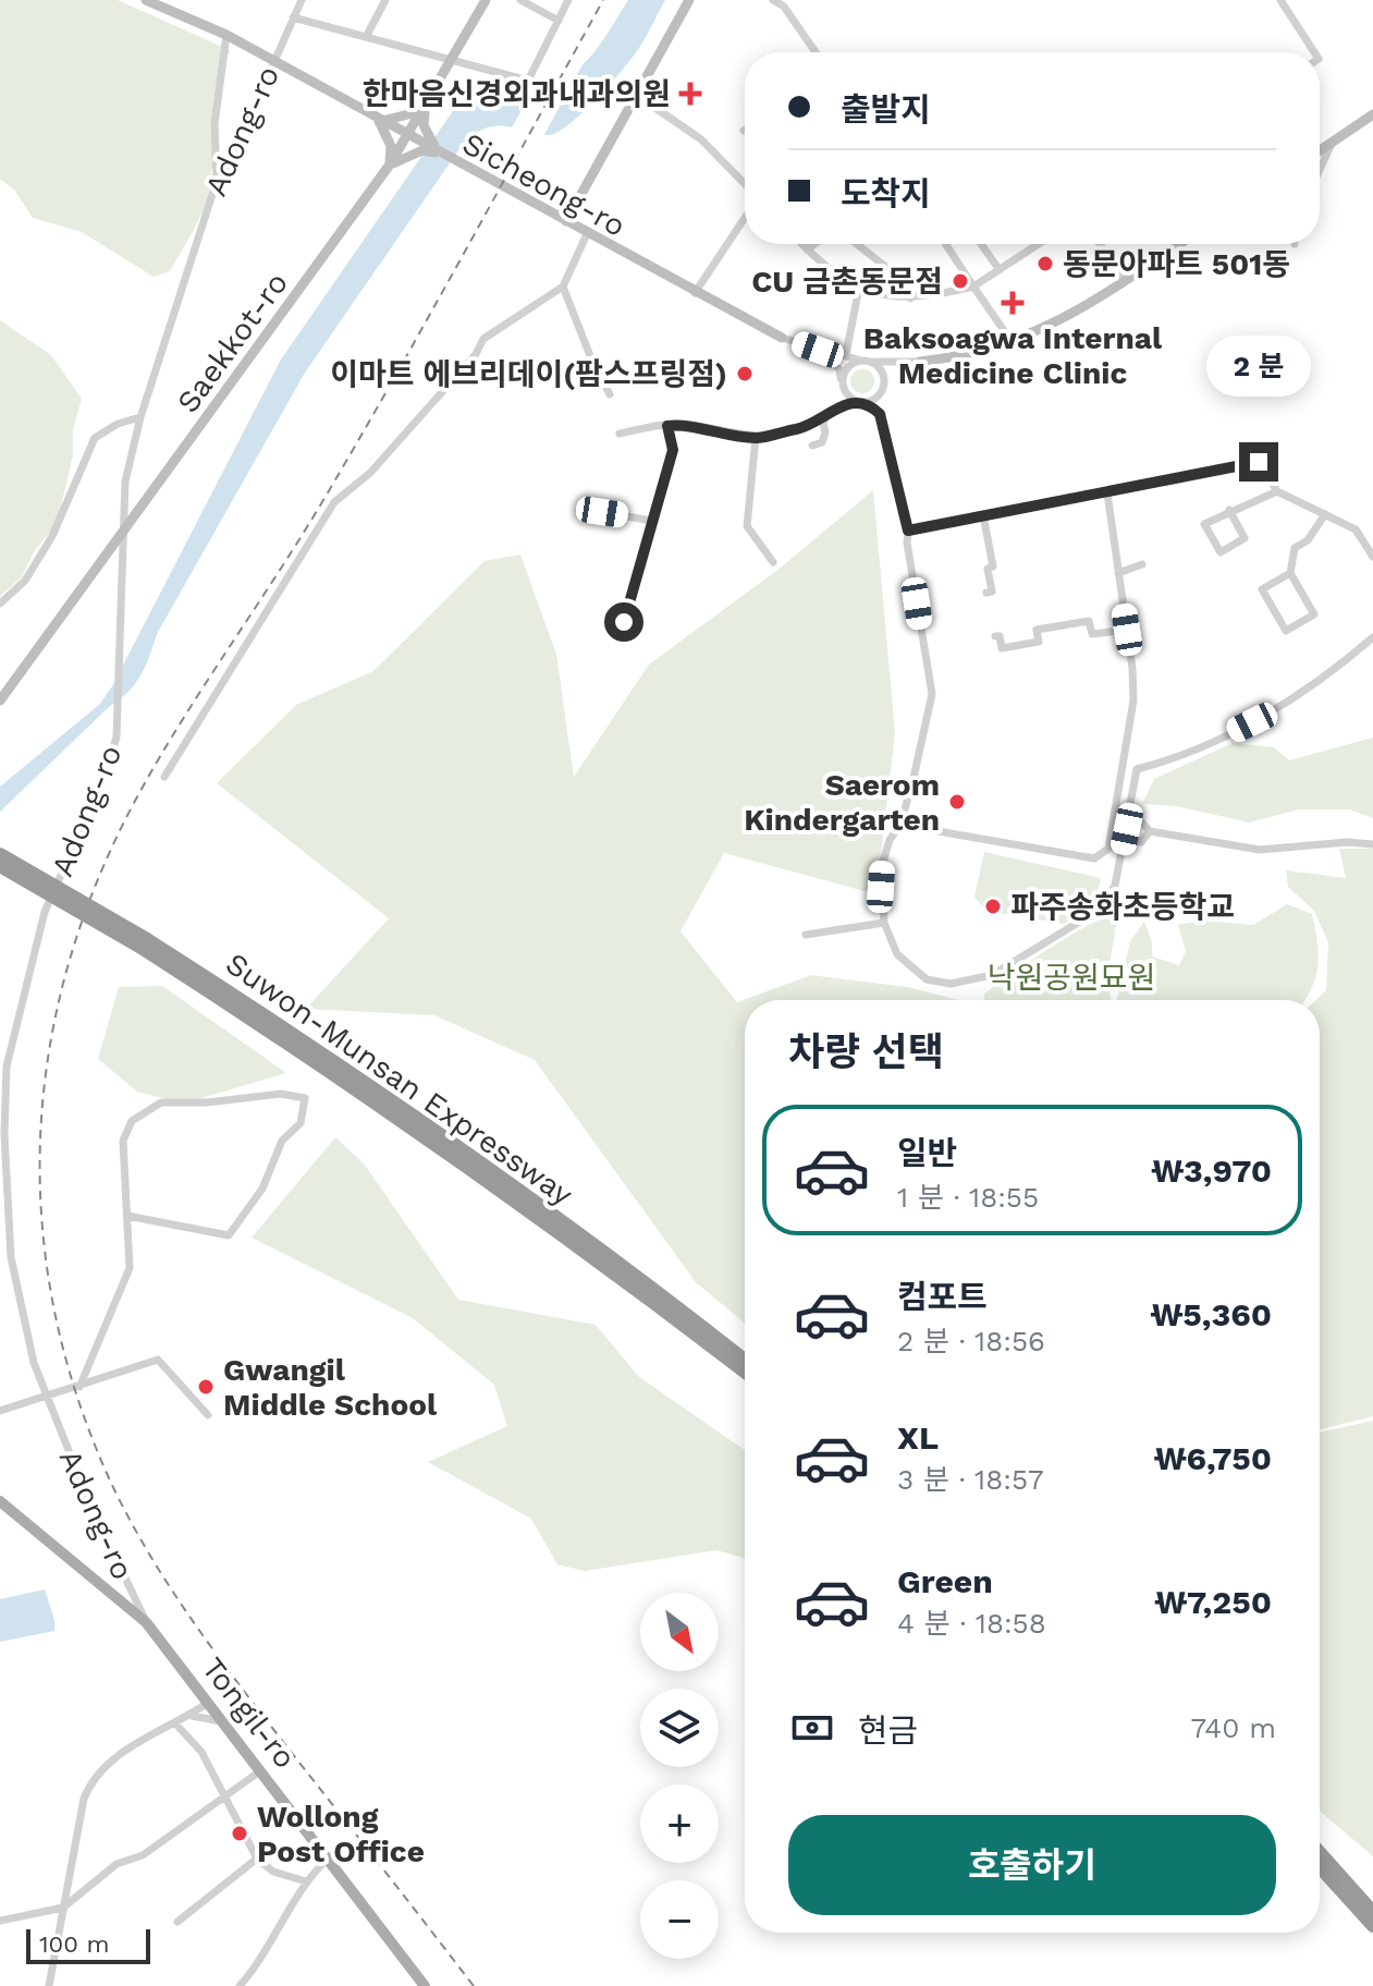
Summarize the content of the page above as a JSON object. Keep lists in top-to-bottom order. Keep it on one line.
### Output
{"streets":{"highway":["Suwon-Munsan Expressway"],"main road":["Tongil-ro"],"street":["Adong-ro","Sicheong-ro","Saekkot-ro"]},"crossings":[["Adong-ro","Sicheong-ro"],["Adong-ro","Saekkot-ro"],["Adong-ro","Tongil-ro"],["Sicheong-ro","Saekkot-ro"]],"parks":["낙원공원묘원"],"places":{"health":["한마음신경외과내과의원","Baksoagwa Internal Medicine Clinic"],"other":["동문아파트 501동","CU 금촌동문점","이마트 에브리데이(팜스프링점)","Saerom Kindergarten","파주송화초등학교","Gwangil Middle School","Wollong Post Office"]},"scale_bar":"100 m","north":"bottom right","page":{"banner":["출발지","도착지"],"bubble":"2 분","heading":"차량 선택","list":[{"name":"일반","note":"1 분 · 18:55","value":"₩3,970"},{"name":"컴포트","note":"2 분 · 18:56","value":"₩5,360"},{"name":"XL","note":"3 분 · 18:57","value":"₩6,750"},{"name":"Green","note":"4 분 · 18:58","value":"₩7,250"}],"map_buttons":["+","−"],"pay":["현금","740 m"],"buttons":"호출하기","scale":"100 m"}}
